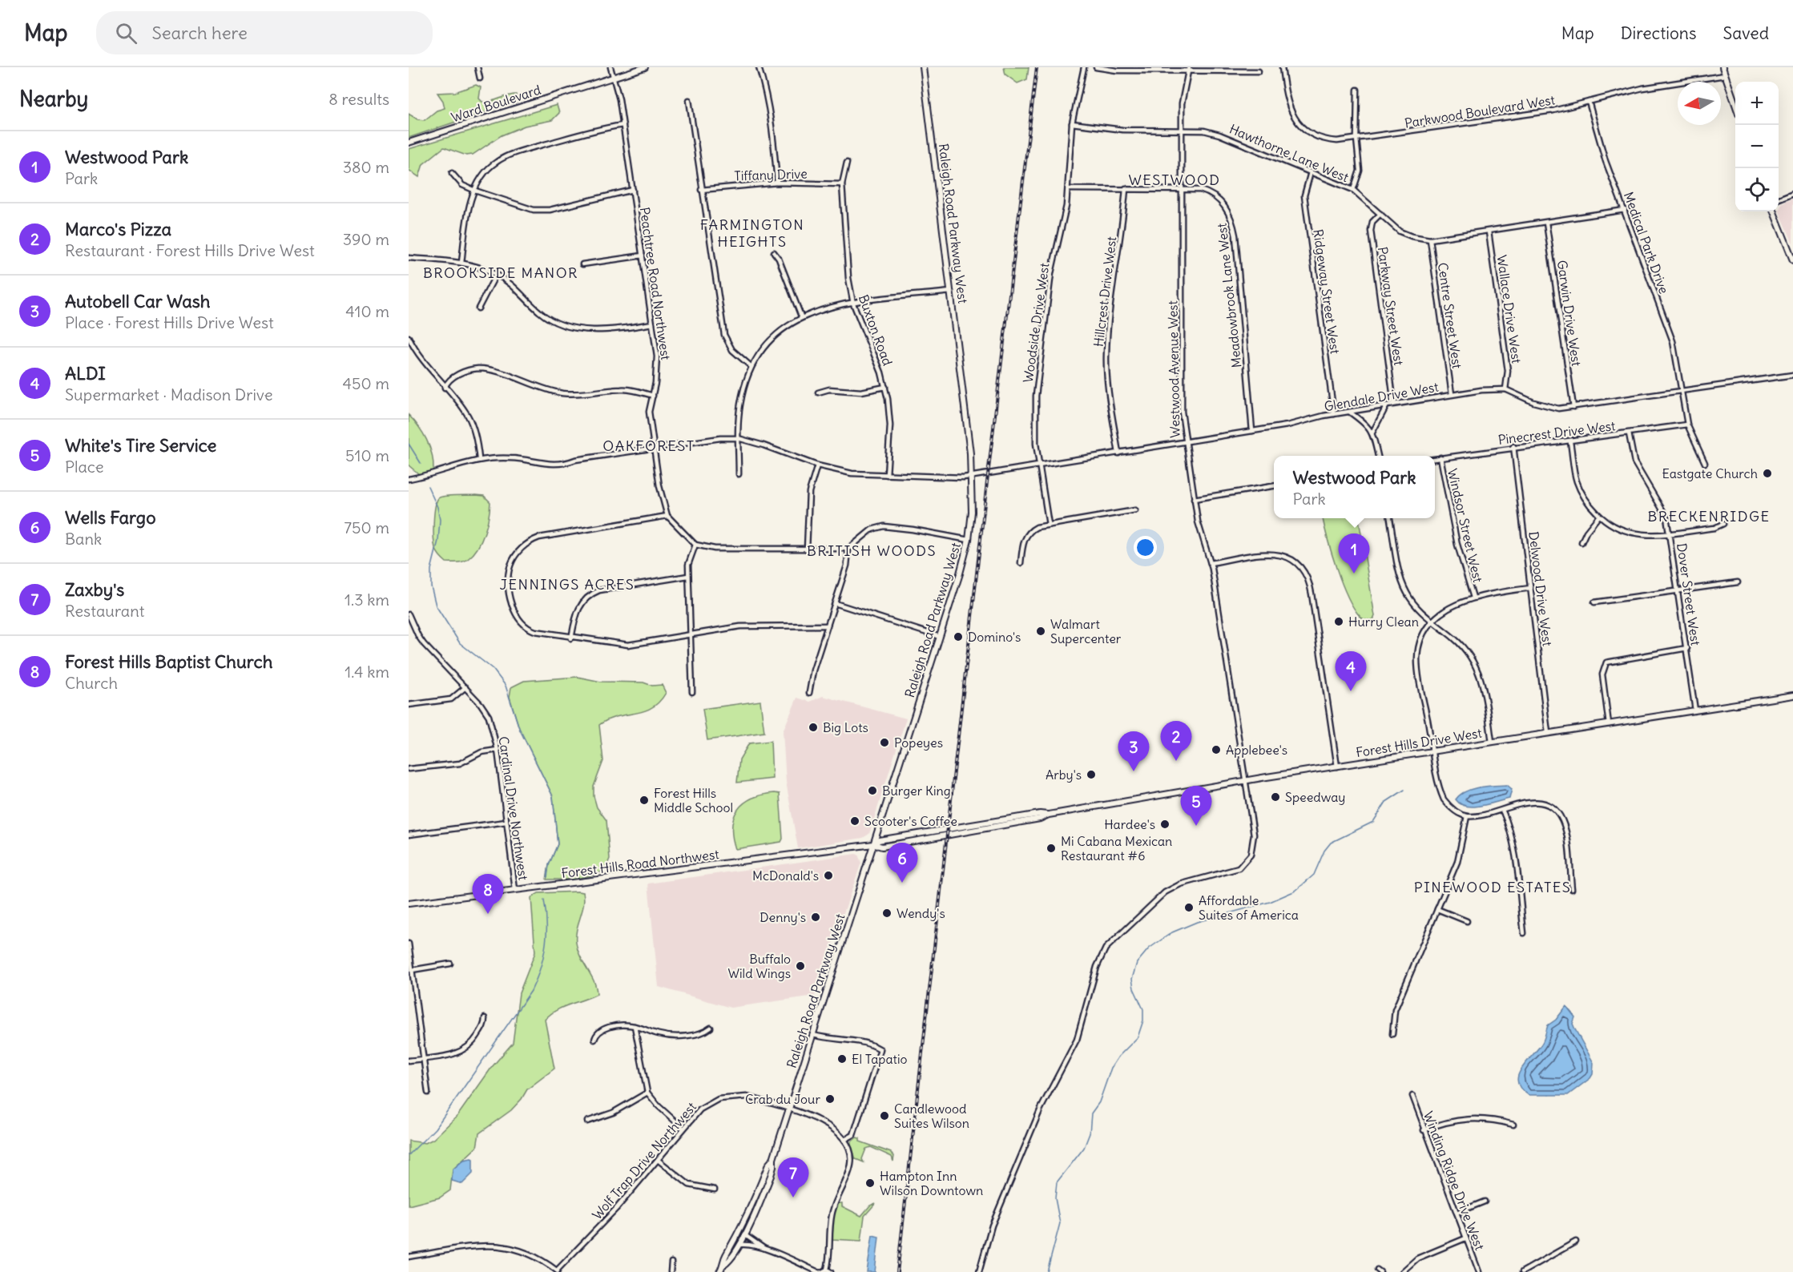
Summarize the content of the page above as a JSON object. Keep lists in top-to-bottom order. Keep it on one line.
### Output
{"streets":{"main road":["Ward Boulevard","Raleigh Road Parkway West","Forest Hills Drive West","Forest Hills Road Northwest"],"street":["Parkwood Boulevard West","Hawthorne Lane West","Tiffany Drive","Medical Park Drive","Peachtree Road Northwest","Hillcrest Drive West","Ridgeway Street West","Meadowbrook Lane West","Parkway Street West","Wallace Drive West","Garwin Drive West","Centre Street West","Woodside Drive West","Buxton Road","Westwood Avenue West","Glendale Drive West","Pinecrest Drive West","Windsor Street West","Delwood Drive West","Dover Street West","Cardinal Drive Northwest","Wolf Trap Drive Northwest","Winding Ridge Drive West"]},"crossings":[["Ward Boulevard","Peachtree Road Northwest"],["Parkwood Boulevard West","Medical Park Drive"],["Hawthorne Lane West","Medical Park Drive"],["Hawthorne Lane West","Ridgeway Street West"],["Hawthorne Lane West","Parkway Street West"],["Hawthorne Lane West","Wallace Drive West"],["Hawthorne Lane West","Garwin Drive West"],["Hawthorne Lane West","Centre Street West"],["Hawthorne Lane West","Woodside Drive West"],["Hawthorne Lane West","Westwood Avenue West"],["Tiffany Drive","Buxton Road"],["Raleigh Road Parkway West","Glendale Drive West"],["Raleigh Road Parkway West","Forest Hills Drive West"],["Raleigh Road Parkway West","Forest Hills Road Northwest"],["Raleigh Road Parkway West","Wolf Trap Drive Northwest"],["Medical Park Drive","Glendale Drive West"],["Medical Park Drive","Pinecrest Drive West"],["Peachtree Road Northwest","Glendale Drive West"],["Hillcrest Drive West","Meadowbrook Lane West"],["Hillcrest Drive West","Glendale Drive West"],["Ridgeway Street West","Glendale Drive West"],["Meadowbrook Lane West","Woodside Drive West"],["Meadowbrook Lane West","Westwood Avenue West"],["Meadowbrook Lane West","Glendale Drive West"],["Parkway Street West","Glendale Drive West"],["Wallace Drive West","Glendale Drive West"],["Garwin Drive West","Glendale Drive West"],["Centre Street West","Glendale Drive West"],["Woodside Drive West","Glendale Drive West"],["Buxton Road","Glendale Drive West"],["Westwood Avenue West","Glendale Drive West"],["Westwood Avenue West","Forest Hills Drive West"],["Pinecrest Drive West","Windsor Street West"],["Pinecrest Drive West","Delwood Drive West"],["Pinecrest Drive West","Dover Street West"],["Delwood Drive West","Forest Hills Drive West"],["Dover Street West","Forest Hills Drive West"],["Forest Hills Drive West","Forest Hills Road Northwest"],["Cardinal Drive Northwest","Forest Hills Road Northwest"]],"districts":["WESTWOOD","FARMINGTON HEIGHTS","BROOKSIDE MANOR","OAKFOREST","BRECKENRIDGE","BRITISH WOODS","JENNINGS ACRES","PINEWOOD ESTATES"],"places":["Eastgate Church","Hurry Clean","Walmart Supercenter","Domino's","Big Lots","Popeyes","Applebee's","Arby's","Burger King","Speedway","Forest Hills Middle School","Scooter's Coffee","Hardee's","Mi Cabana Mexican Restaurant #6","McDonald's","Affordable Suites of America","Wendy's","Denny's","Buffalo Wild Wings","El Tapatio","Crab du Jour","Candlewood Suites Wilson","Hampton Inn Wilson Downtown"],"north":"left","page":{"header":"Map","search":"Search here","nav":["Map","Directions","Saved"],"heading":["Nearby","8 results"],"map_buttons":["+","−"],"list":[{"mark":"1","name":"Westwood Park","note":"Park","value":"380 m"},{"mark":"2","name":"Marco's Pizza","note":"Restaurant · Forest Hills Drive West","value":"390 m"},{"mark":"3","name":"Autobell Car Wash","note":"Place · Forest Hills Drive West","value":"410 m"},{"mark":"4","name":"ALDI","note":"Supermarket · Madison Drive","value":"450 m"},{"mark":"5","name":"White's Tire Service","note":"Place","value":"510 m"},{"mark":"6","name":"Wells Fargo","note":"Bank","value":"750 m"},{"mark":"7","name":"Zaxby's","note":"Restaurant","value":"1.3 km"},{"mark":"8","name":"Forest Hills Baptist Church","note":"Church","value":"1.4 km"}],"popup":["Westwood Park","Park"],"pins":["1","4","2","3","5","6","8","7"]}}
